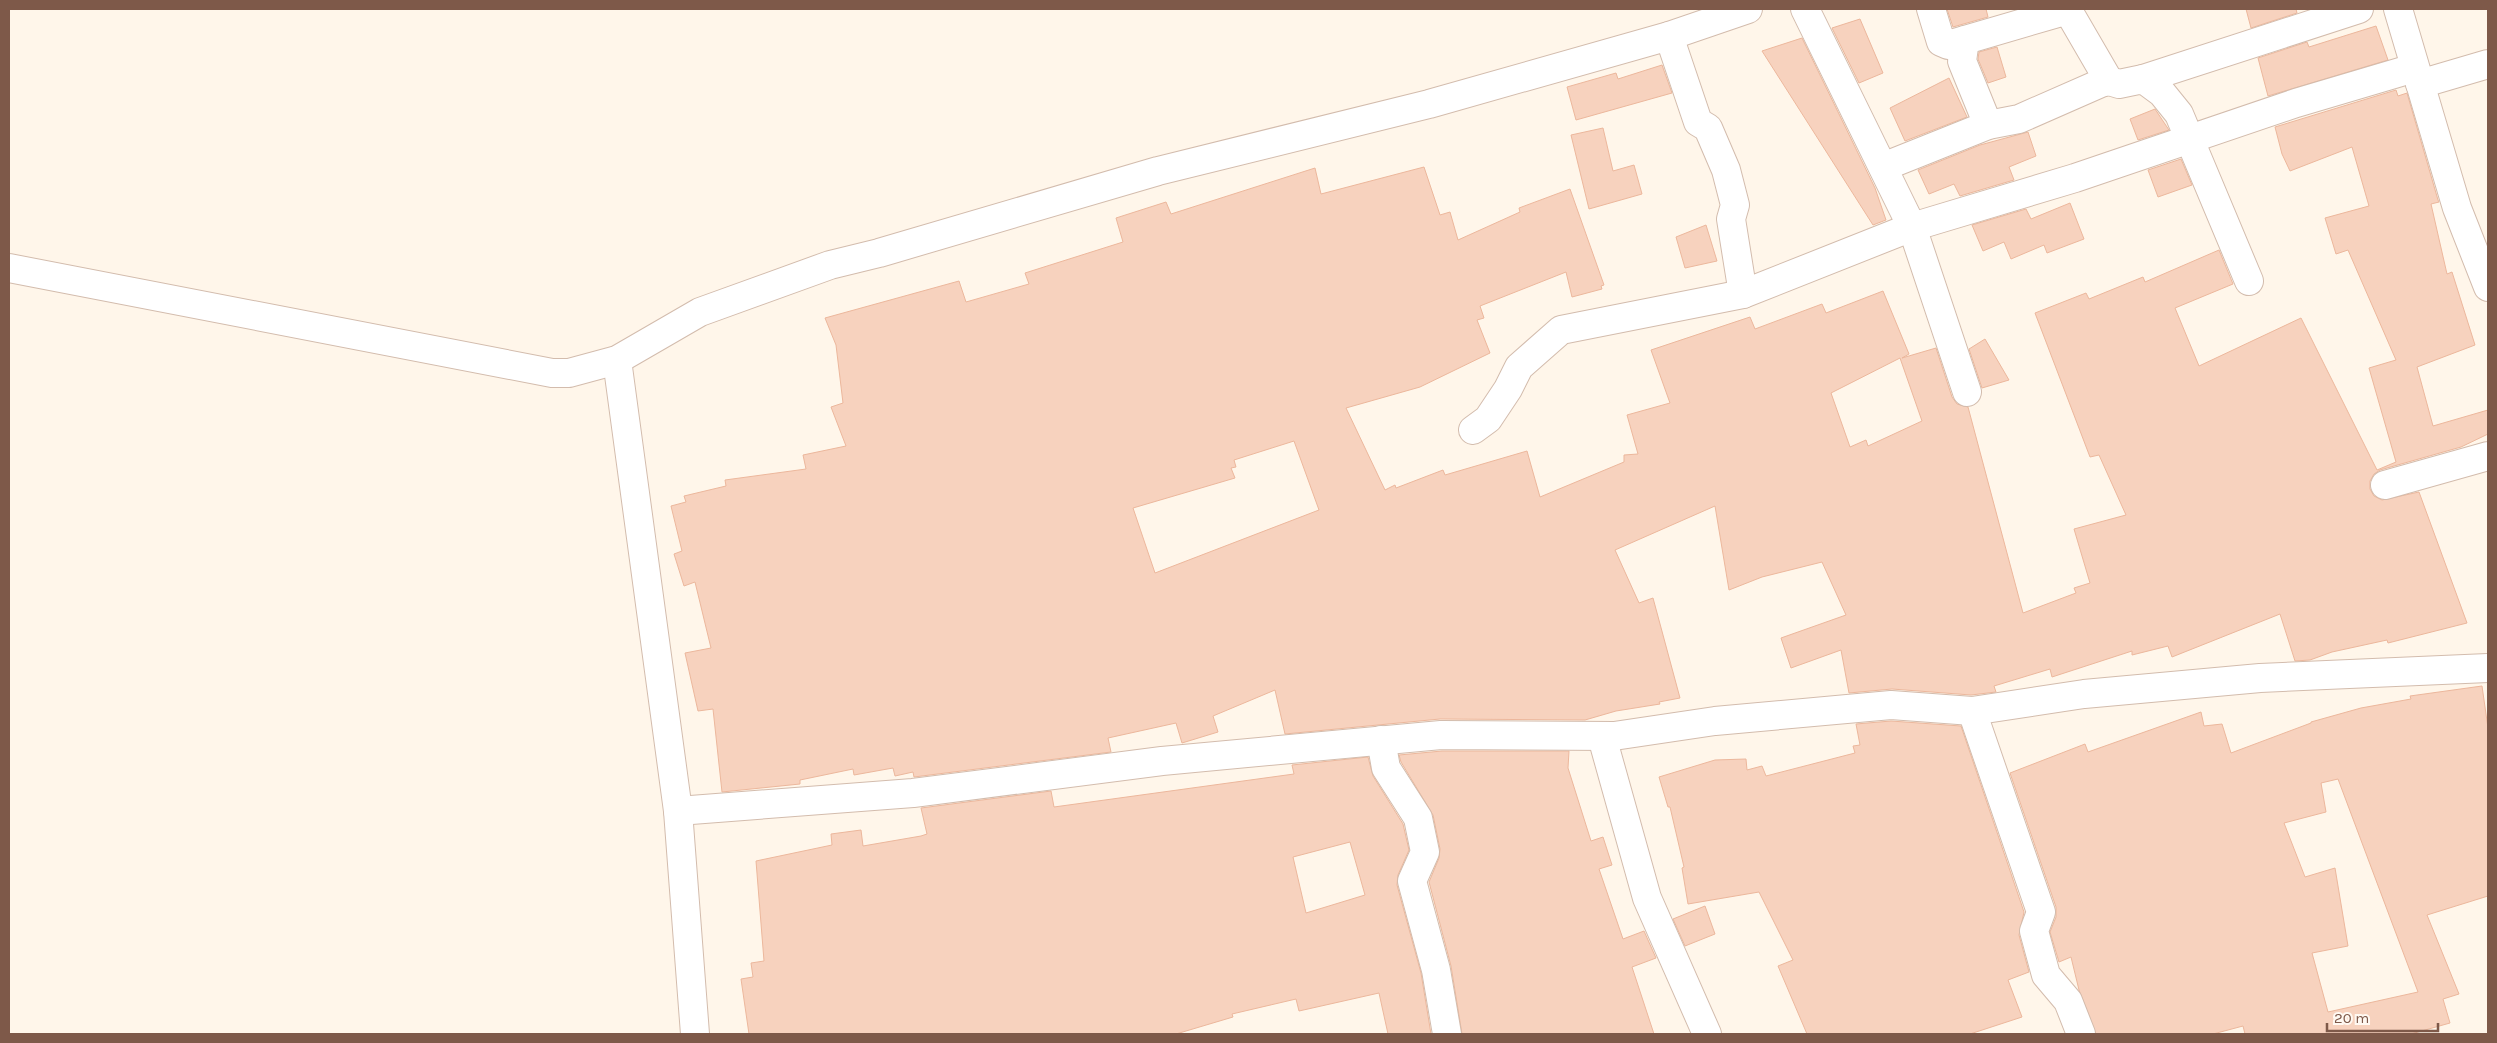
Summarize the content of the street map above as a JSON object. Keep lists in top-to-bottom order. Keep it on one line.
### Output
{"scale_bar":"20 m"}
